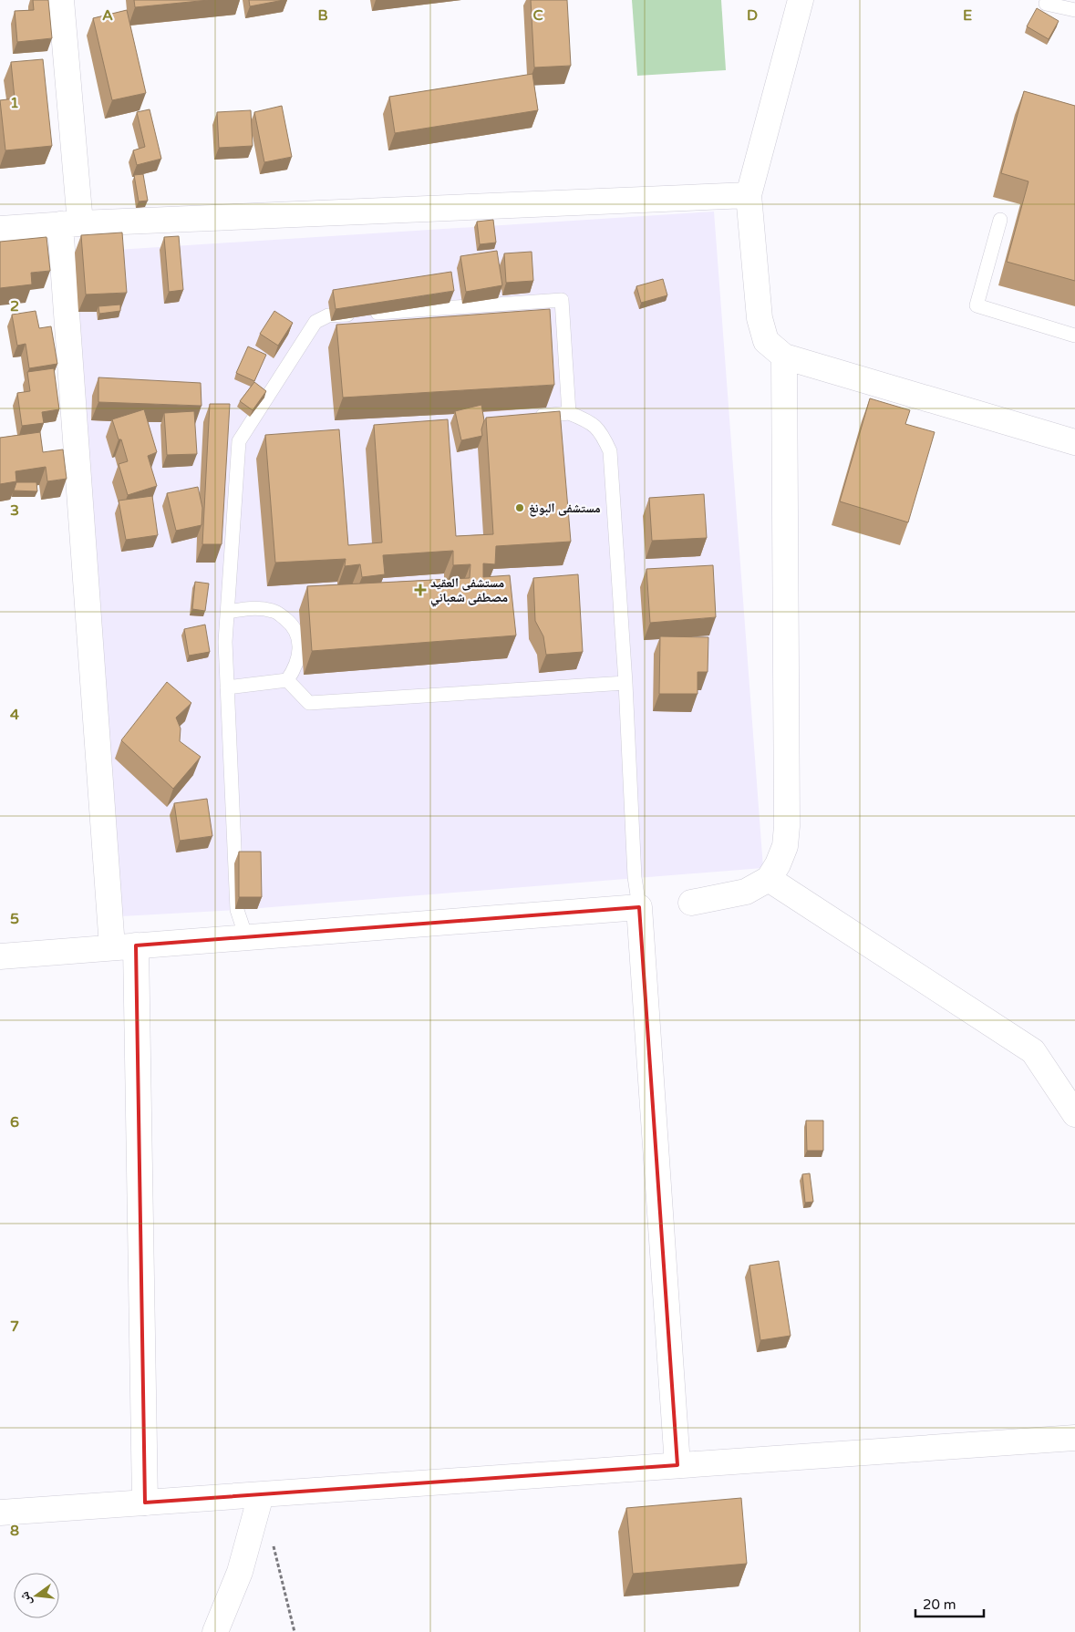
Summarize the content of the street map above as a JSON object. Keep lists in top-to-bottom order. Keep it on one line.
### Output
{"places":{"other":["مستشفى البونغ"],"health":["مستشفى العقيد مصطفى شعباني"]},"scale_bar":"20 m","north":"left","grid":{"columns":["A","B","C","D","E"],"rows":["1","2","3","4","5","6","7","8"]}}
